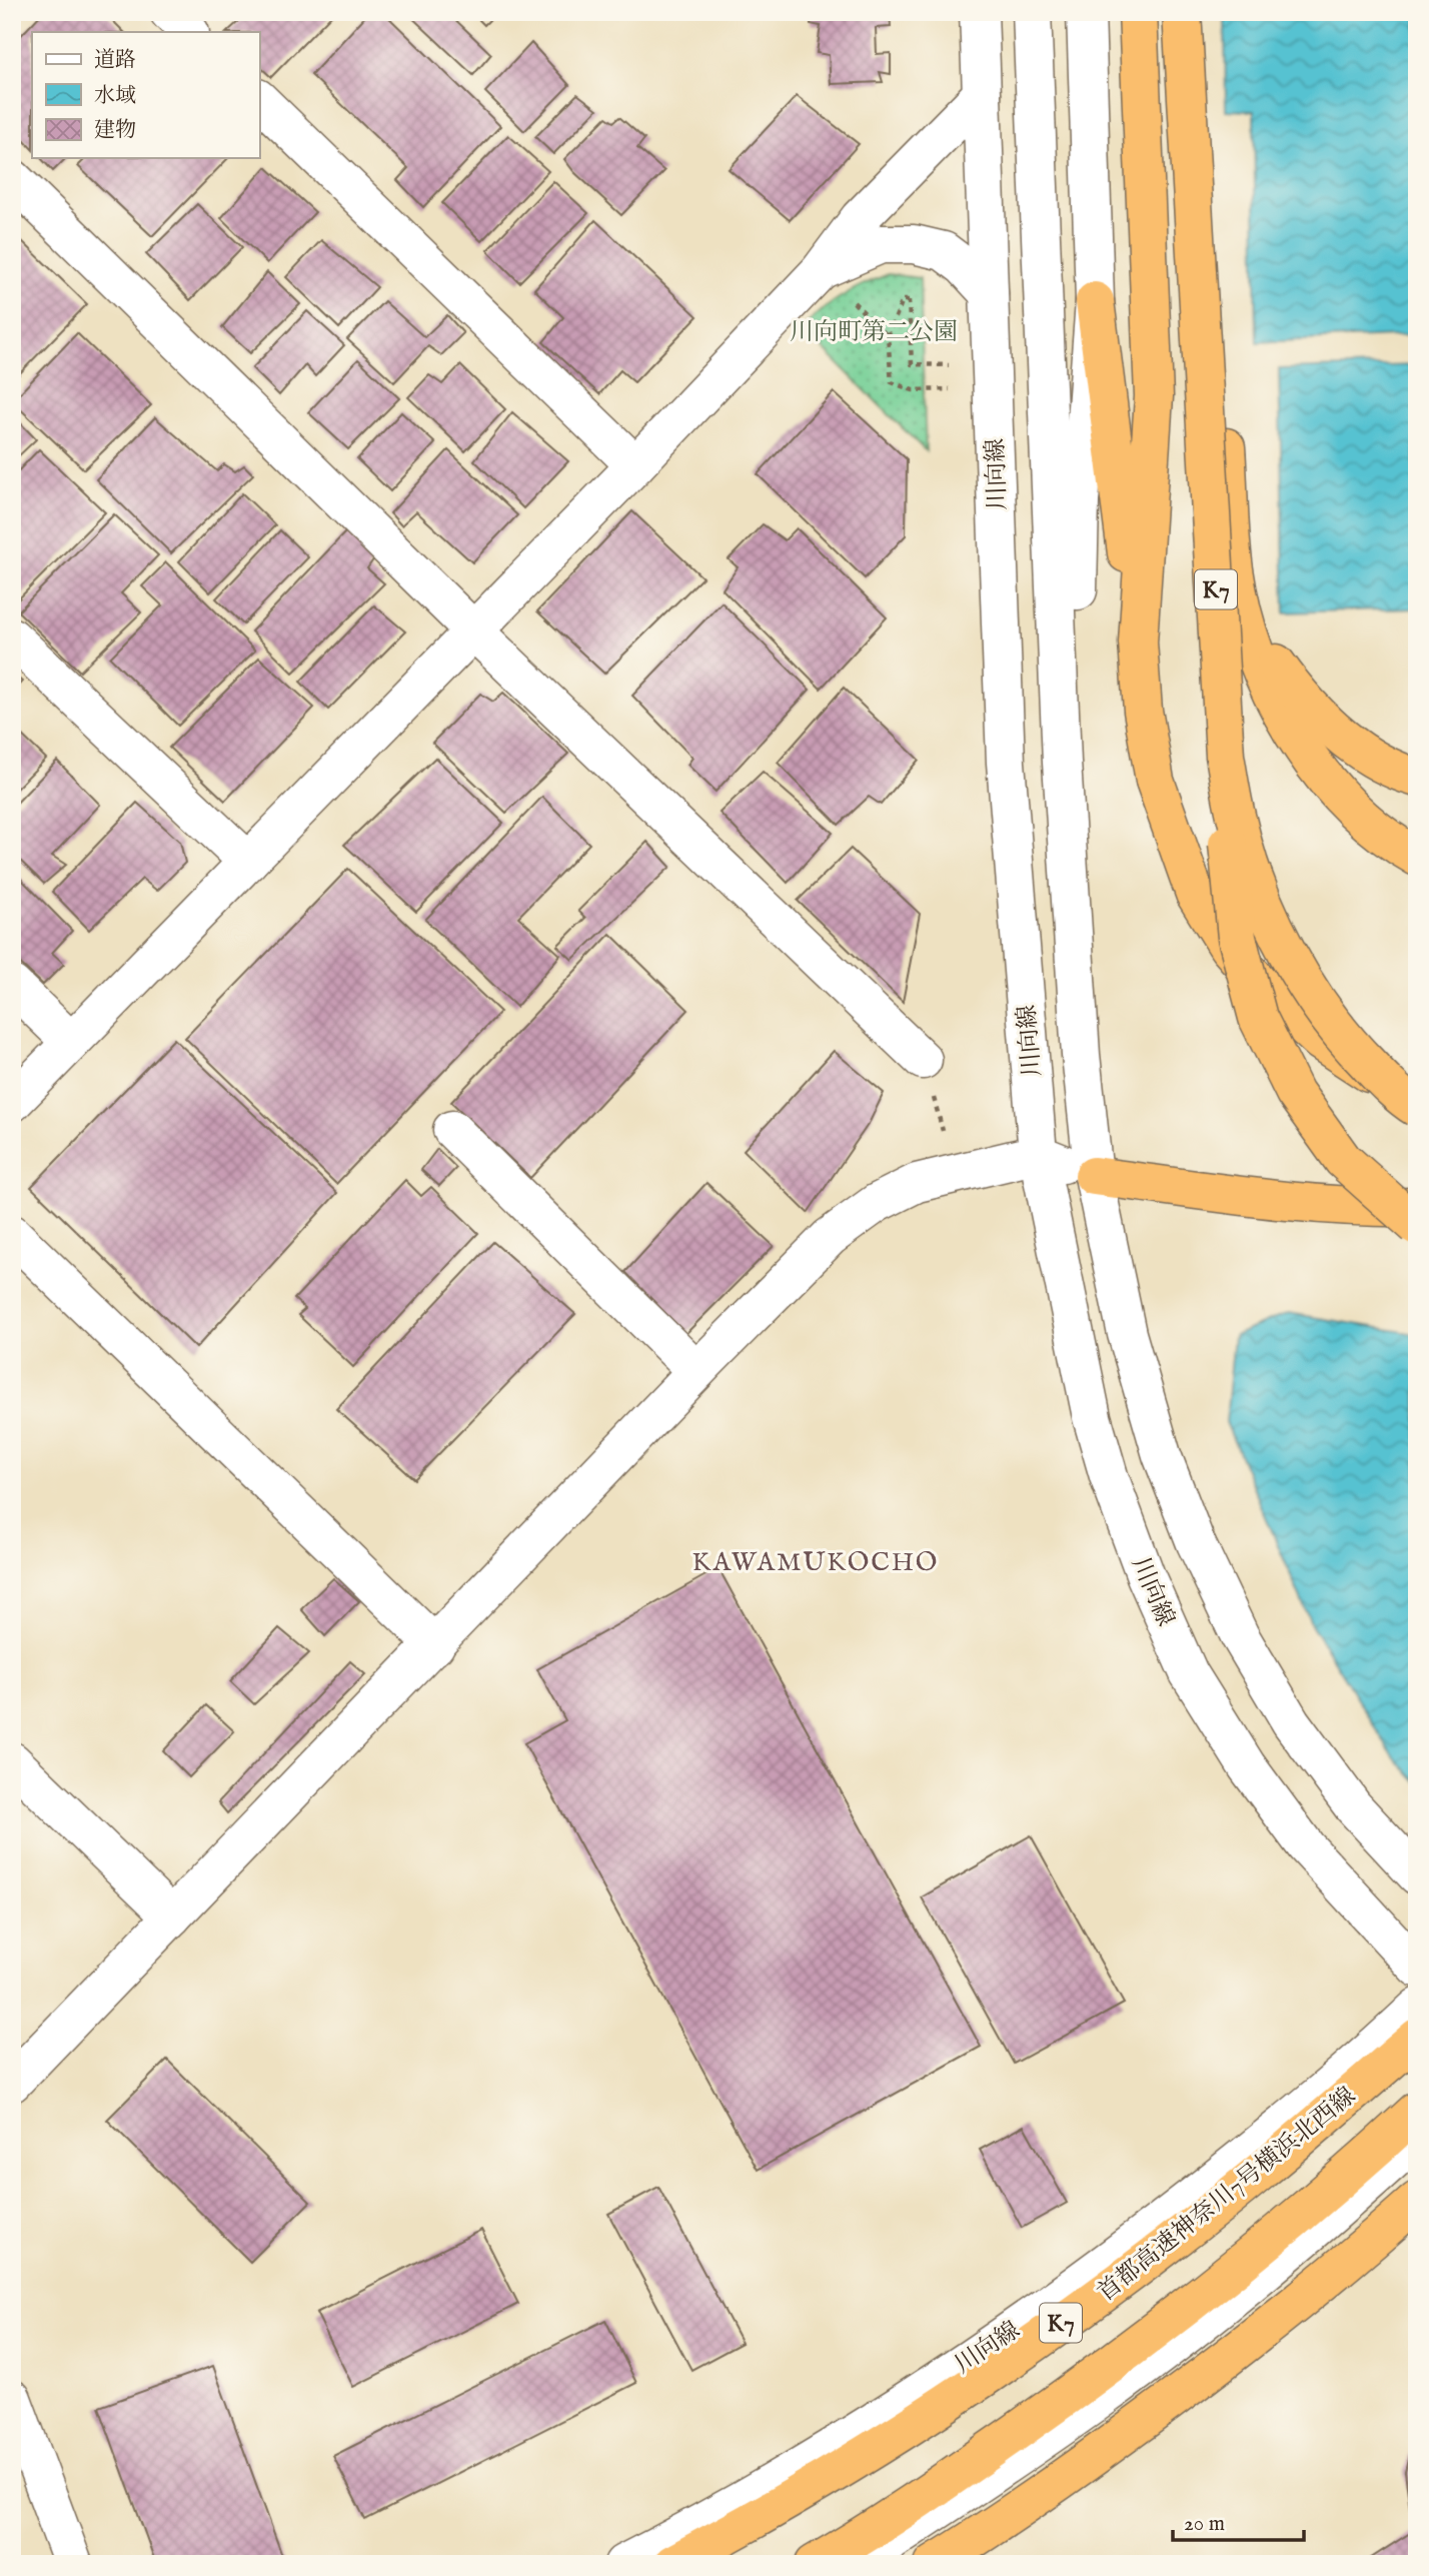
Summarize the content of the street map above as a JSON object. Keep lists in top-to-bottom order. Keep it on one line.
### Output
{"streets":{"highway":["K7","首都高速神奈川7号横浜北西線"],"street":["川向線"]},"districts":["KAWAMUKOCHO"],"parks":["川向町第二公園"],"legend":["道路","水域","建物"],"scale_bar":"20 m"}
